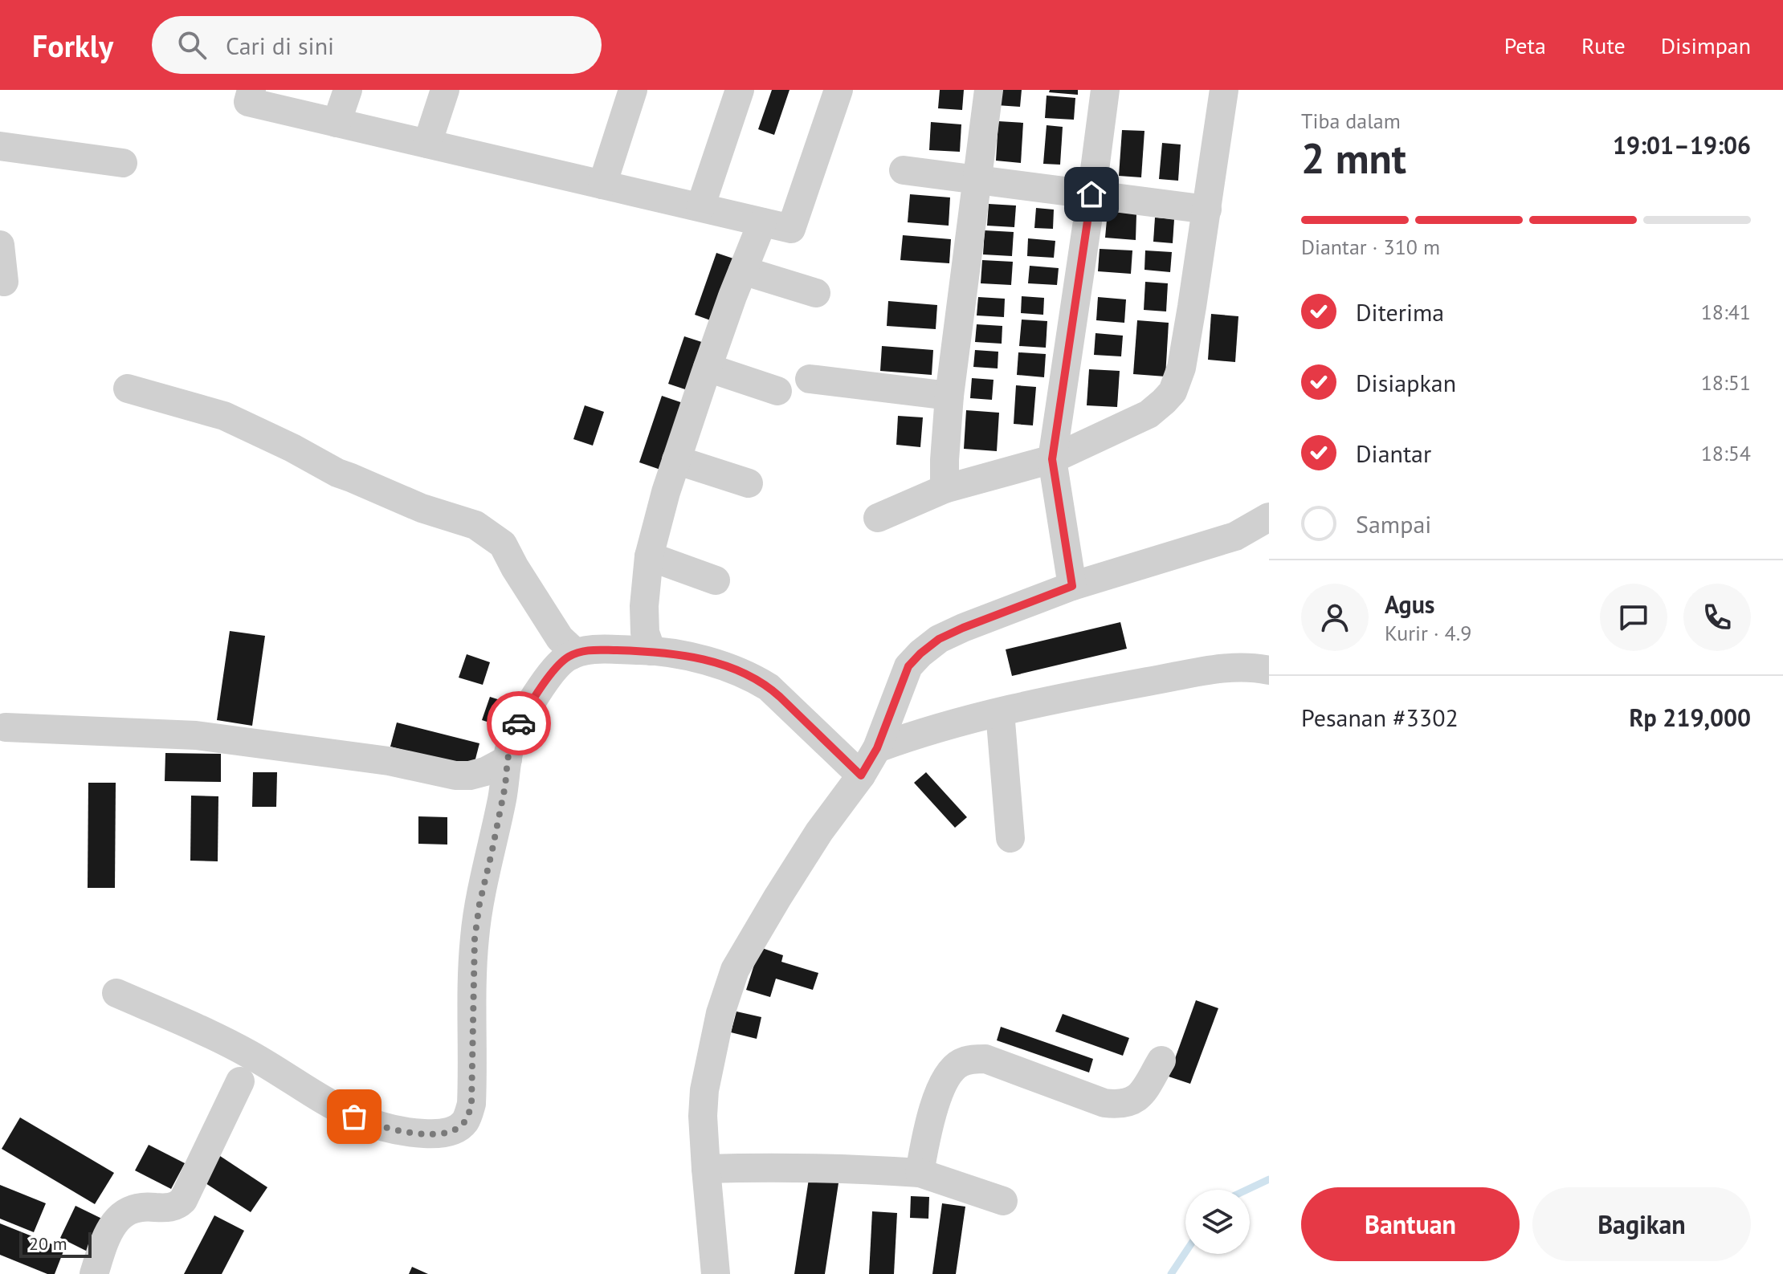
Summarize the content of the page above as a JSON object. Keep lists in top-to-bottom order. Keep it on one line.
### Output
{"scale_bar":"20 m","page":{"header":"Forkly","search":"Cari di sini","nav":["Peta","Rute","Disimpan"],"heading":["2 mnt","Tiba dalam","19:01–19:06"],"panel":["Agus","Kurir · 4.9","Pesanan #3302","Rp 219,000"],"bar":"Diantar · 310 m","list":[["Diterima","18:41"],["Disiapkan","18:51"],["Diantar","18:54"],"Sampai"],"buttons":["Bantuan","Bagikan"],"scale":"20 m"}}
